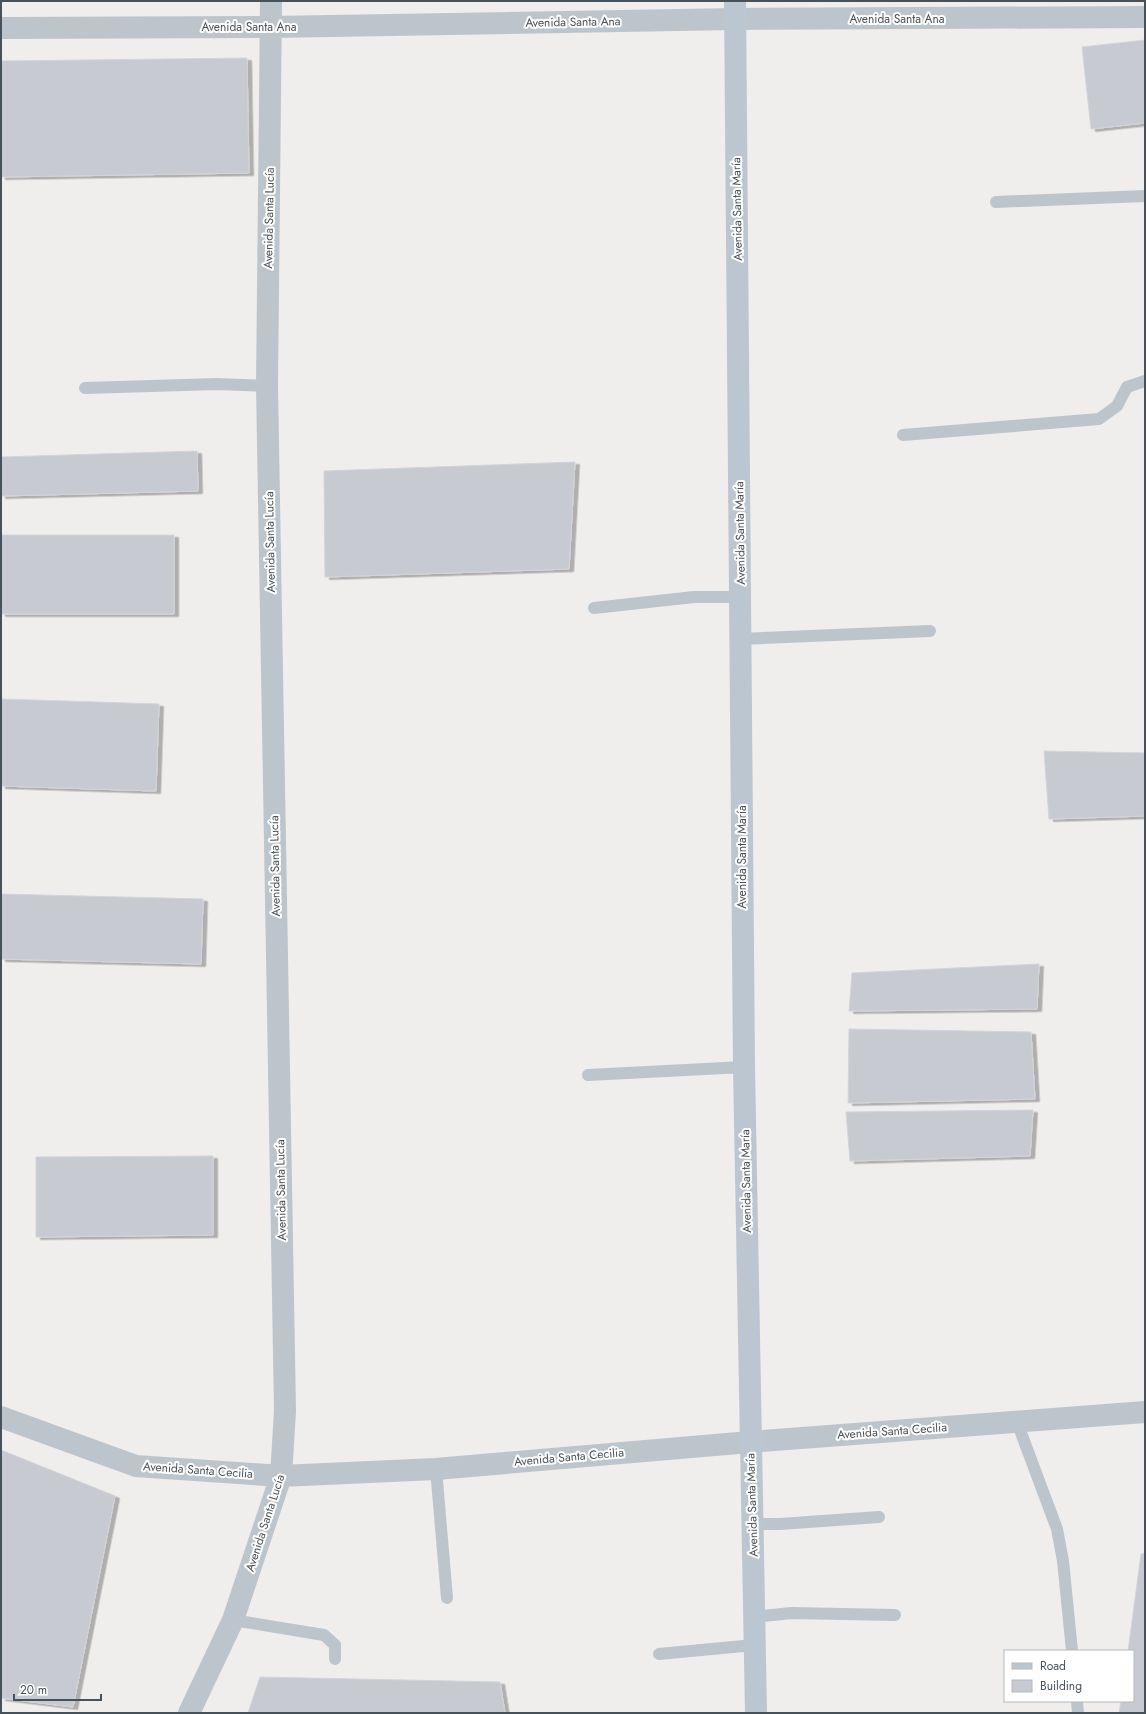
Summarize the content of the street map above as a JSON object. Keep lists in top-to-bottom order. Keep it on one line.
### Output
{"streets":{"street":["Avenida Santa Ana","Avenida Santa María","Avenida Santa Lucía","Avenida Santa Cecilia"]},"crossings":[["Avenida Santa Ana","Avenida Santa María"],["Avenida Santa Ana","Avenida Santa Lucía"],["Avenida Santa María","Avenida Santa Cecilia"],["Avenida Santa Lucía","Avenida Santa Cecilia"]],"legend":["Road","Building"],"scale_bar":"20 m"}
